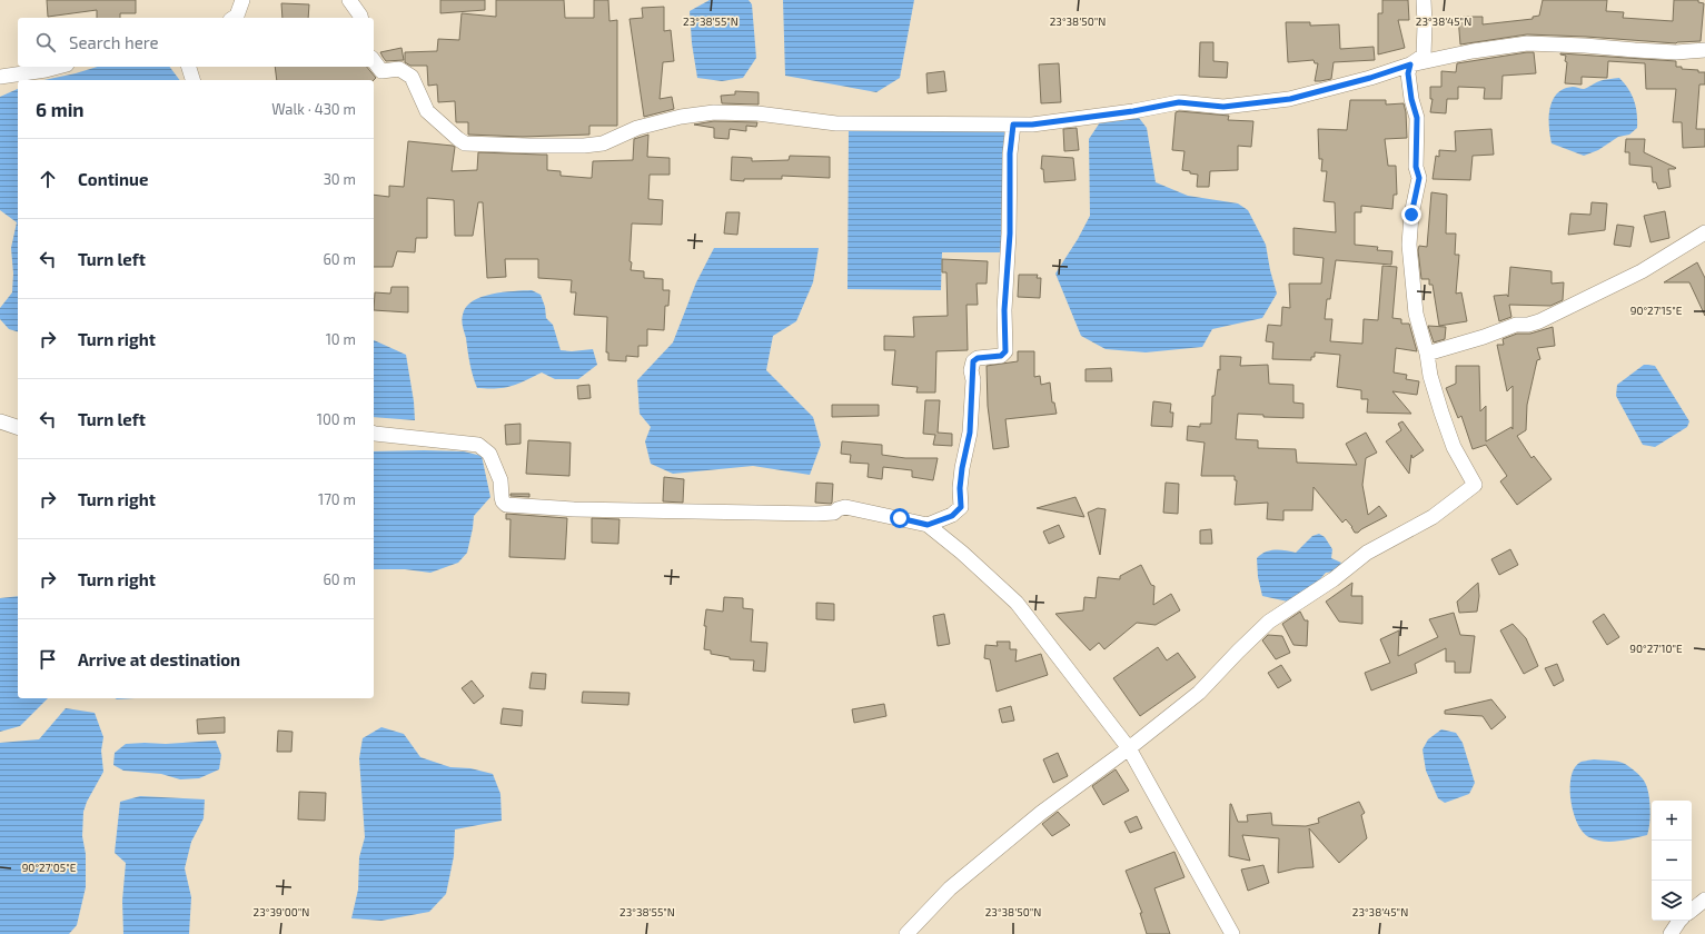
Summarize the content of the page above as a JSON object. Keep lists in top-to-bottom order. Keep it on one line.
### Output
{"page":{"search":"Search here","heading":["6 min","Walk · 430 m"],"list":[["Continue","30 m"],["Turn left","60 m"],["Turn right","10 m"],["Turn left","100 m"],["Turn right","170 m"],["Turn right","60 m"],"Arrive at destination"],"map_buttons":["+","−"]},"coordinates":["23°38'55\"N","23°38'50\"N","23°38'45\"N","90°27'15\"E","90°27'10\"E","90°27'05\"E","23°39'00\"N"]}
